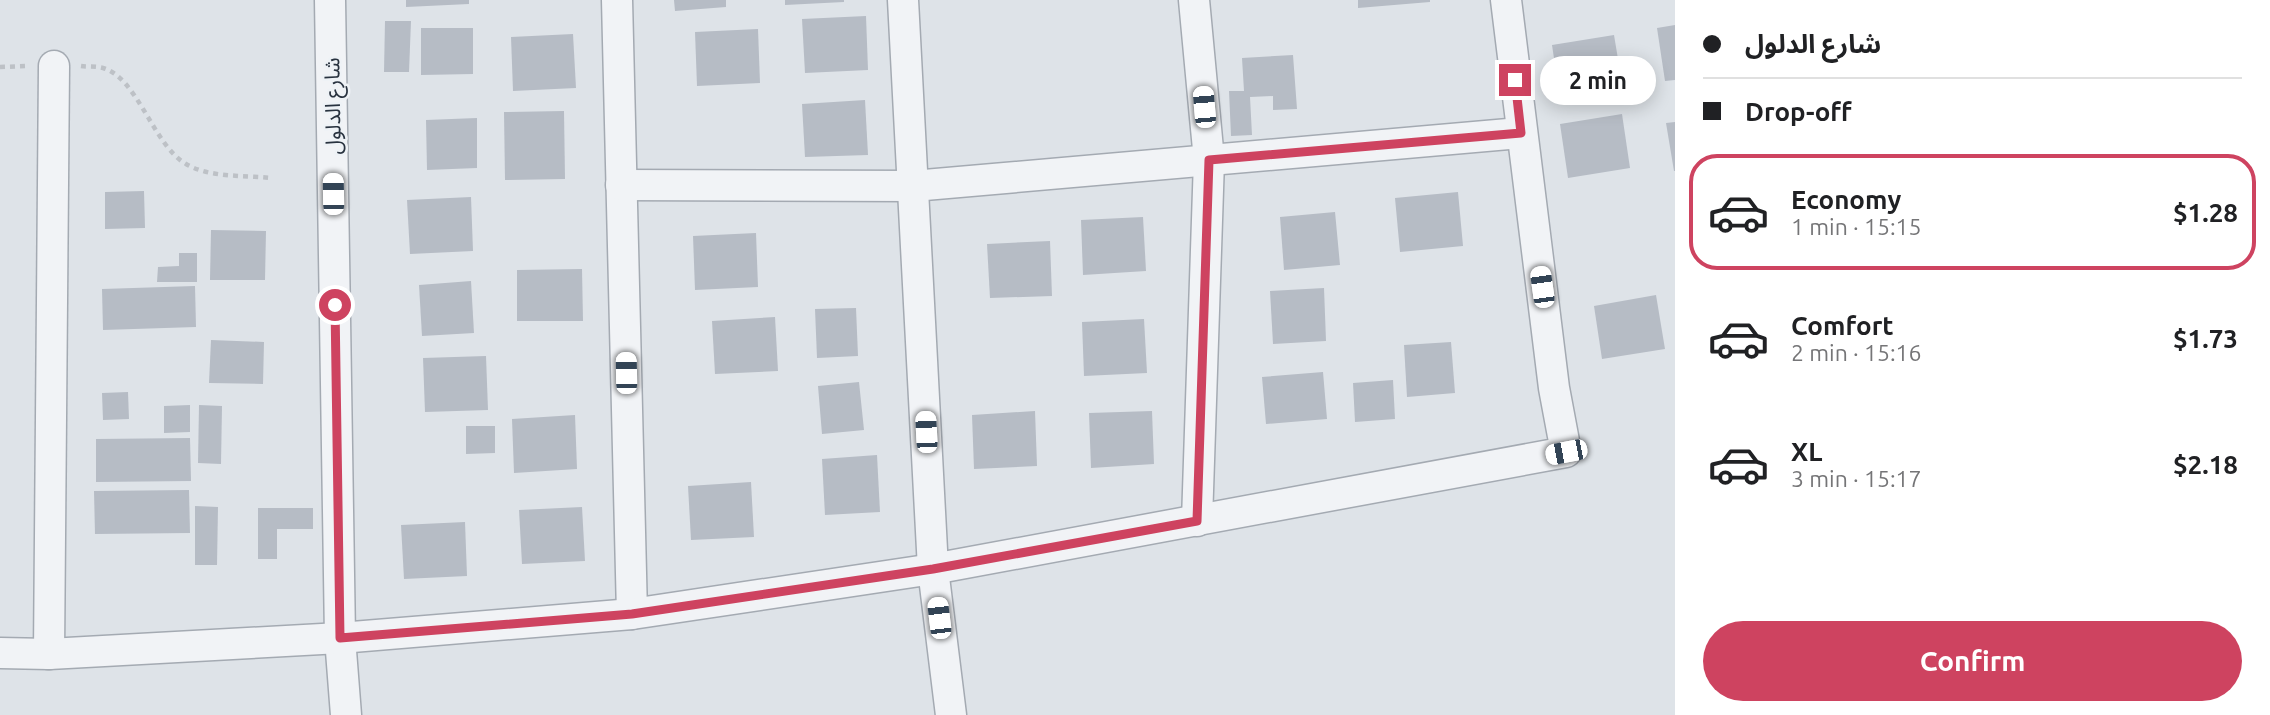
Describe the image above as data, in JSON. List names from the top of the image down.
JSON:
{
  "streets": {
    "street": ["شارع الدلول"]
  },
  "page": {
    "banner": ["شارع الدلول", "Drop-off"],
    "bubble": "2 min",
    "list": [
      {
        "name": "Economy",
        "note": "1 min · 15:15",
        "value": "$1.28"
      },
      {
        "name": "Comfort",
        "note": "2 min · 15:16",
        "value": "$1.73"
      },
      {
        "name": "XL",
        "note": "3 min · 15:17",
        "value": "$2.18"
      }
    ],
    "buttons": "Confirm"
  }
}
